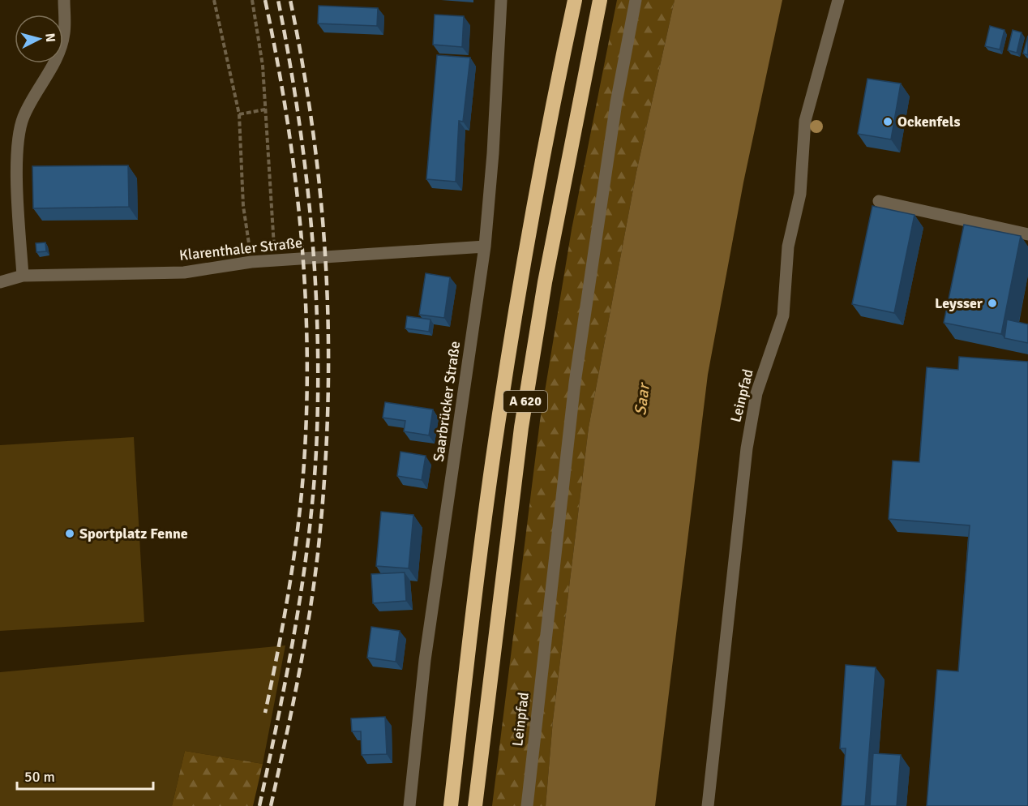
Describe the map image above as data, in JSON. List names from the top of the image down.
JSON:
{
  "streets": {
    "highway": ["A 620"],
    "street": ["Klarenthaler Straße", "Leinpfad", "Saarbrücker Straße"]
  },
  "crossings": [
    ["Klarenthaler Straße", "Saarbrücker Straße"]
  ],
  "water": ["Saar"],
  "places": ["Ockenfels", "Leysser", "Sportplatz Fenne"],
  "scale_bar": "50 m",
  "north": "right"
}
